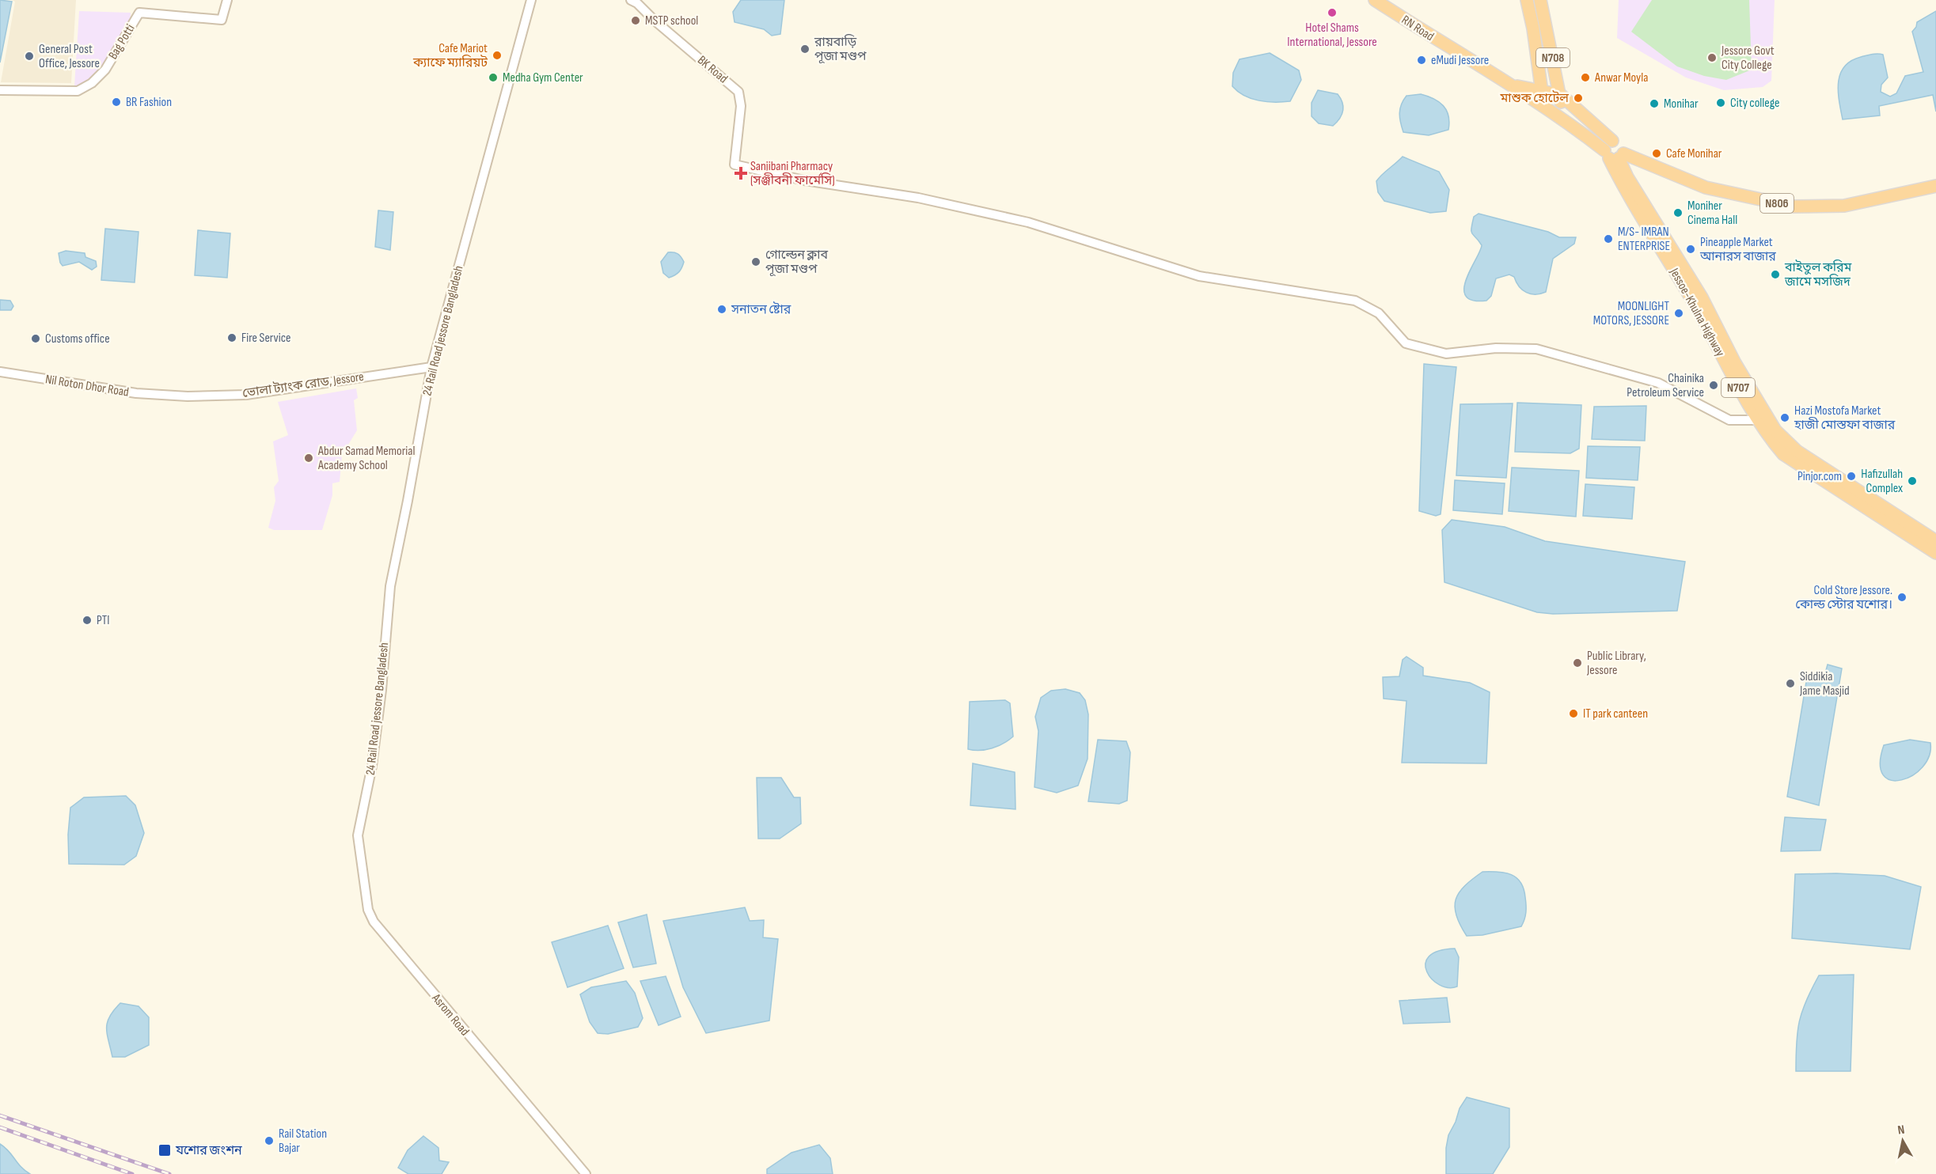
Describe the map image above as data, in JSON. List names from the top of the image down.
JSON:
{
  "streets": {
    "highway": [
      "RN Road",
      "N708",
      "N806",
      "Jessoe-Khulna Highway",
      "N707"
    ],
    "street": [
      "Bag Potti",
      "BK Road",
      "24 Rail Road jessore Bangladesh",
      "ভোলা ট্যাংক রোড, Jessore",
      "Nil Roton Dhor Road",
      "Asrom Road"
    ]
  },
  "crossings": [
    ["RN Road", "N708"],
    ["RN Road", "Jessoe-Khulna Highway"],
    ["N708", "Jessoe-Khulna Highway"],
    ["BK Road", "Jessoe-Khulna Highway"],
    ["N806", "Jessoe-Khulna Highway"],
    ["24 Rail Road jessore Bangladesh", "ভোলা ট্যাংক রোড, Jessore"],
    ["24 Rail Road jessore Bangladesh", "Asrom Road"],
    ["ভোলা ট্যাংক রোড, Jessore", "Nil Roton Dhor Road"]
  ],
  "places": {
    "other": [
      "Hotel Shams International, Jessore",
      "MSTP school",
      "রায়বাড়ি পূজা মণ্ডপ",
      "Cafe Mariot ক্যাফে ম্যারিয়ট",
      "General Post Office, Jessore",
      "Jessore Govt City College",
      "eMudi Jessore",
      "Medha Gym Center",
      "Anwar Moyla",
      "মাশুক হোটেল",
      "BR Fashion",
      "City college",
      "Monihar",
      "Cafe Monihar",
      "Moniher Cinema Hall",
      "M/S- IMRAN ENTERPRISE",
      "Pineapple Market আনারস বাজার",
      "গোল্ডেন ক্লাব পূজা মণ্ডপ",
      "বাইতুল করিম জামে মসজিদ",
      "সনাতন ষ্টোর",
      "MOONLIGHT MOTORS, JESSORE",
      "Fire Service",
      "Customs office",
      "Chainika Petroleum Service",
      "Hazi Mostofa Market হাজী মোস্তফা বাজার",
      "Abdur Samad Memorial Academy School",
      "Pinjor.com",
      "Hafizullah Complex",
      "Cold Store Jessore. কোল্ড স্টোর যশোর।",
      "PTI",
      "Public Library, Jessore",
      "Siddikia Jame Masjid",
      "IT park canteen",
      "Rail Station Bajar"
    ],
    "health": ["Sanjibani Pharmacy (সঞ্জীবনী ফার্মেসি)"],
    "transit": ["যশোর জংশন"]
  },
  "north": "top"
}
